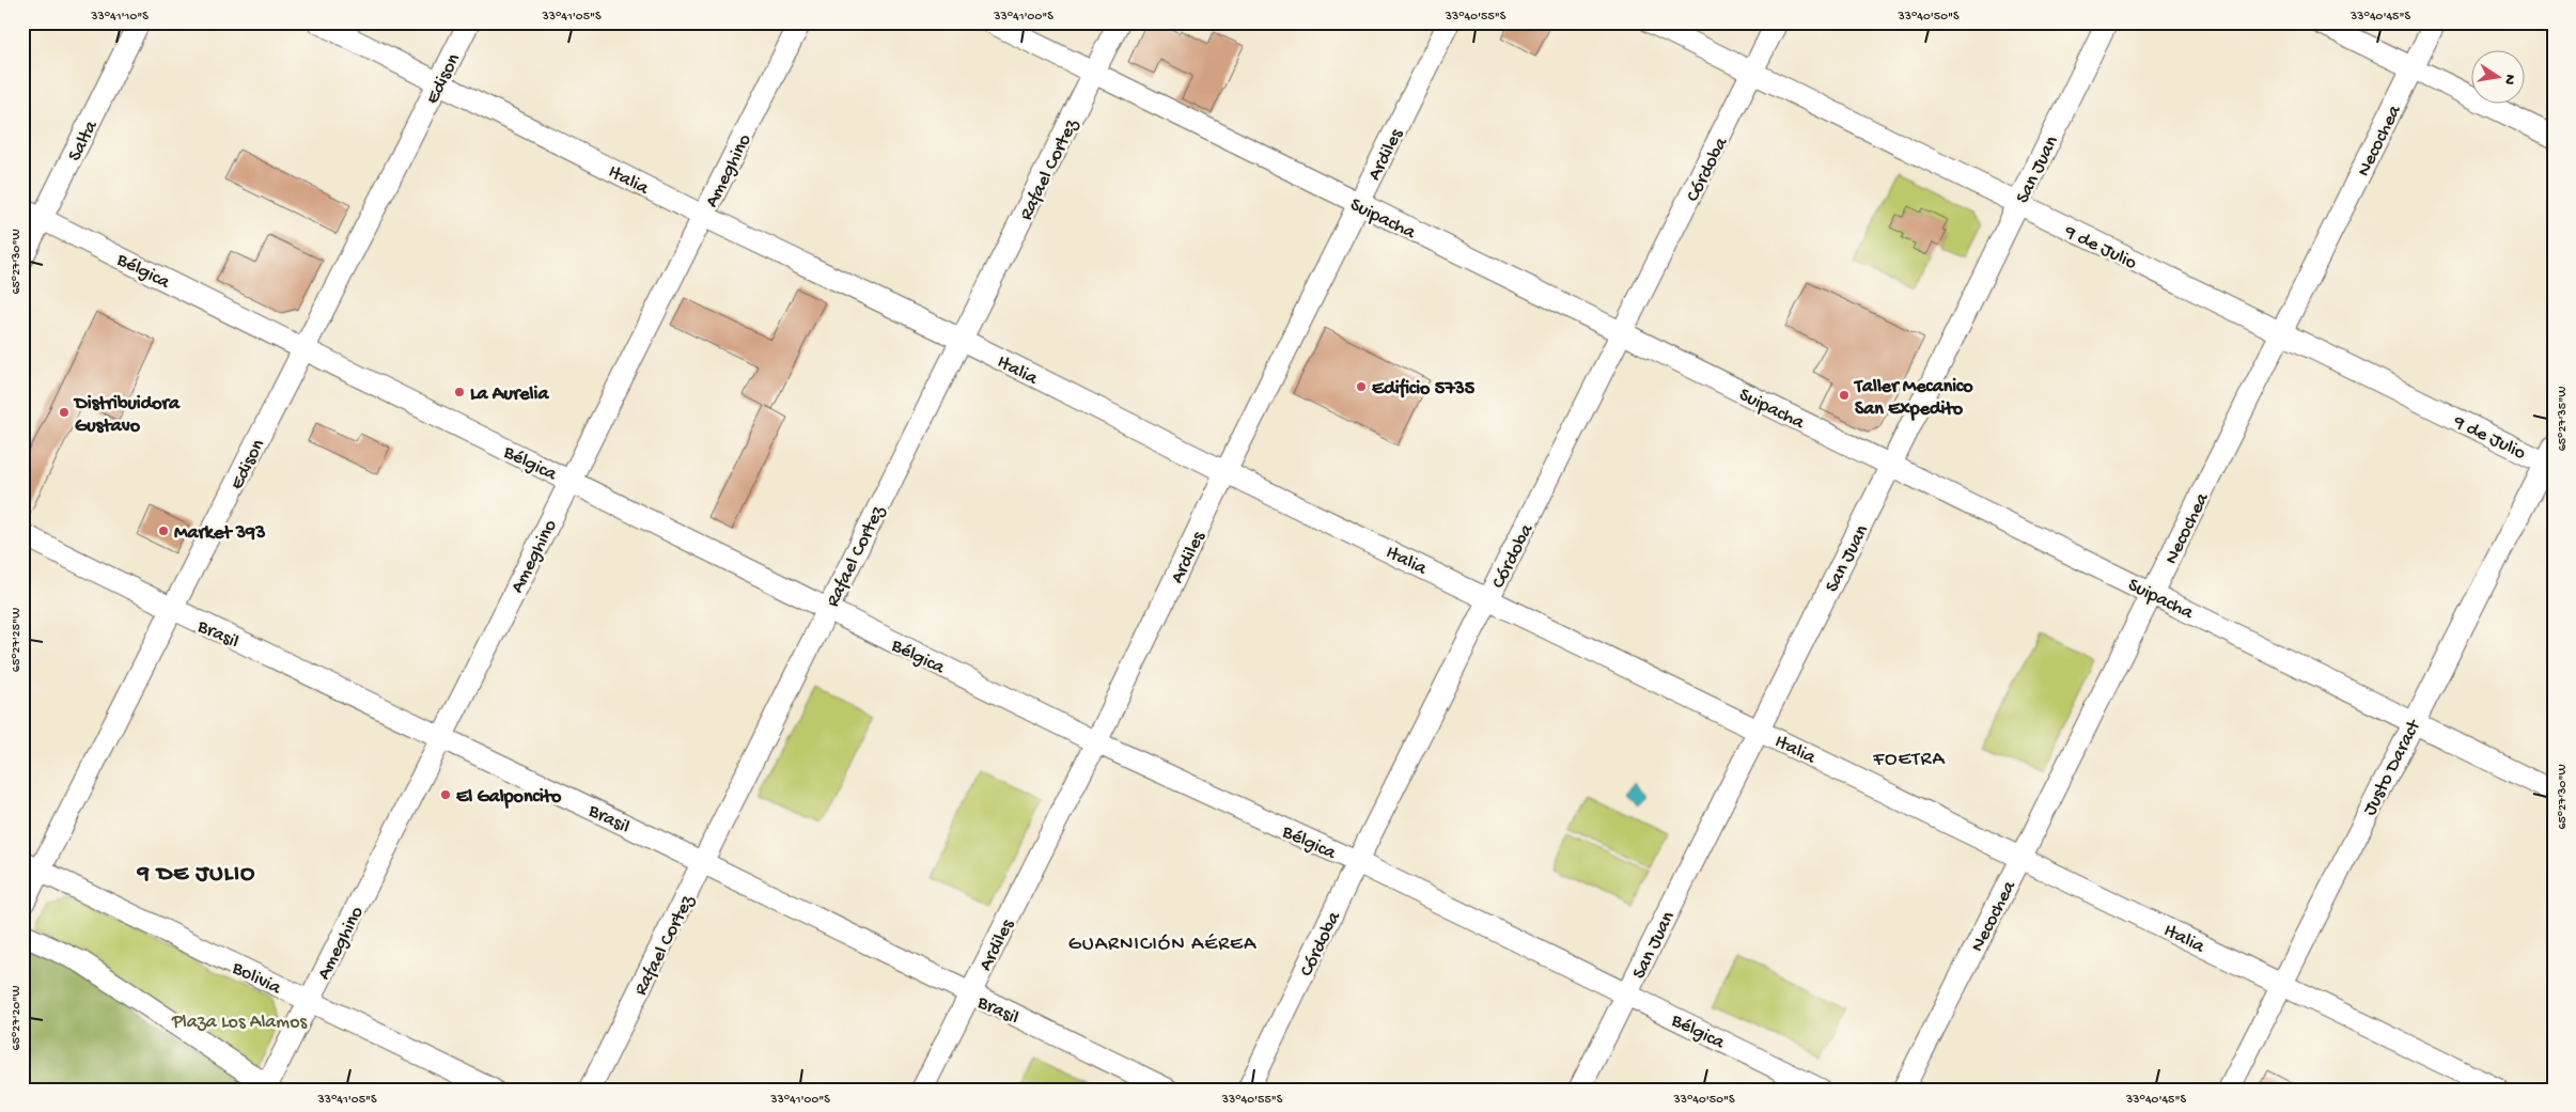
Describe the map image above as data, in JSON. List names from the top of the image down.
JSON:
{
  "streets": {
    "street": [
      "Edison",
      "Salta",
      "Necochea",
      "Ardiles",
      "Rafael Cortez",
      "Córdoba",
      "San Juan",
      "Ameghino",
      "Italia",
      "Suipacha",
      "9 de Julio",
      "Bélgica",
      "Brasil",
      "Justo Daract",
      "Bolivia"
    ]
  },
  "crossings": [
    ["Edison", "Italia"],
    ["Edison", "Bélgica"],
    ["Edison", "Brasil"],
    ["Edison", "Bolivia"],
    ["Salta", "Bélgica"],
    ["Necochea", "Italia"],
    ["Necochea", "Suipacha"],
    ["Necochea", "9 de Julio"],
    ["Ardiles", "Italia"],
    ["Ardiles", "Suipacha"],
    ["Ardiles", "Bélgica"],
    ["Ardiles", "Brasil"],
    ["Rafael Cortez", "Italia"],
    ["Rafael Cortez", "Suipacha"],
    ["Rafael Cortez", "Bélgica"],
    ["Rafael Cortez", "Brasil"],
    ["Córdoba", "Italia"],
    ["Córdoba", "Suipacha"],
    ["Córdoba", "9 de Julio"],
    ["Córdoba", "Bélgica"],
    ["San Juan", "Italia"],
    ["San Juan", "Suipacha"],
    ["San Juan", "9 de Julio"],
    ["San Juan", "Bélgica"],
    ["Ameghino", "Italia"],
    ["Ameghino", "Bélgica"],
    ["Ameghino", "Brasil"],
    ["Ameghino", "Bolivia"],
    ["Italia", "Justo Daract"],
    ["Suipacha", "Justo Daract"],
    ["9 de Julio", "Justo Daract"]
  ],
  "districts": ["FOETRA", "9 DE JULIO", "GUARNICIÓN AÉREA"],
  "parks": ["Plaza Los Alamos"],
  "places": [
    "Edificio 5735",
    "La Aurelia",
    "Taller Mecanico San Expedito",
    "Distribuidora Gustavo",
    "Market 393",
    "El Galponcito"
  ],
  "north": "right",
  "coordinates": [
    "33°41'10\"S",
    "33°41'05\"S",
    "33°41'00\"S",
    "33°40'55\"S",
    "33°40'50\"S",
    "33°40'45\"S",
    "65°27'30\"W",
    "65°27'35\"W",
    "65°27'25\"W",
    "65°27'20\"W"
  ]
}
